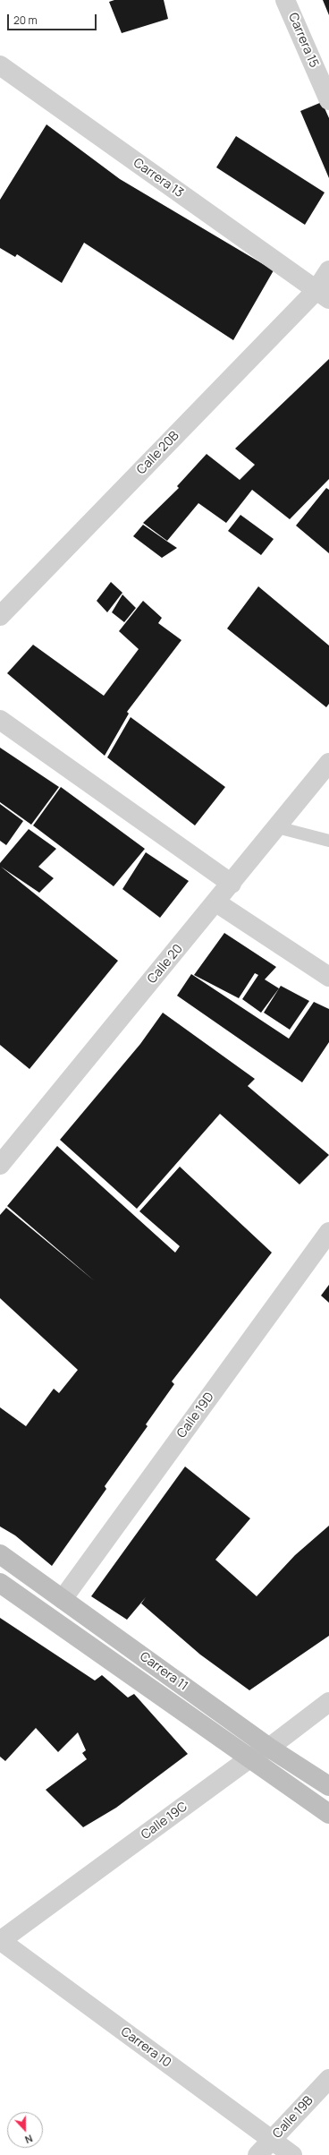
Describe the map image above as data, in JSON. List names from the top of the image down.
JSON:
{
  "streets": {
    "main road": ["Carrera 11"],
    "street": [
      "Carrera 15",
      "Carrera 13",
      "Calle 20B",
      "Calle 20",
      "Calle 19D",
      "Calle 19C",
      "Carrera 10",
      "Calle 19B"
    ]
  },
  "crossings": [
    ["Carrera 13", "Calle 20B"],
    ["Calle 19D", "Carrera 11"],
    ["Carrera 11", "Calle 19C"],
    ["Calle 19C", "Carrera 10"],
    ["Carrera 10", "Calle 19B"]
  ],
  "scale_bar": "20 m",
  "north": "bottom"
}
